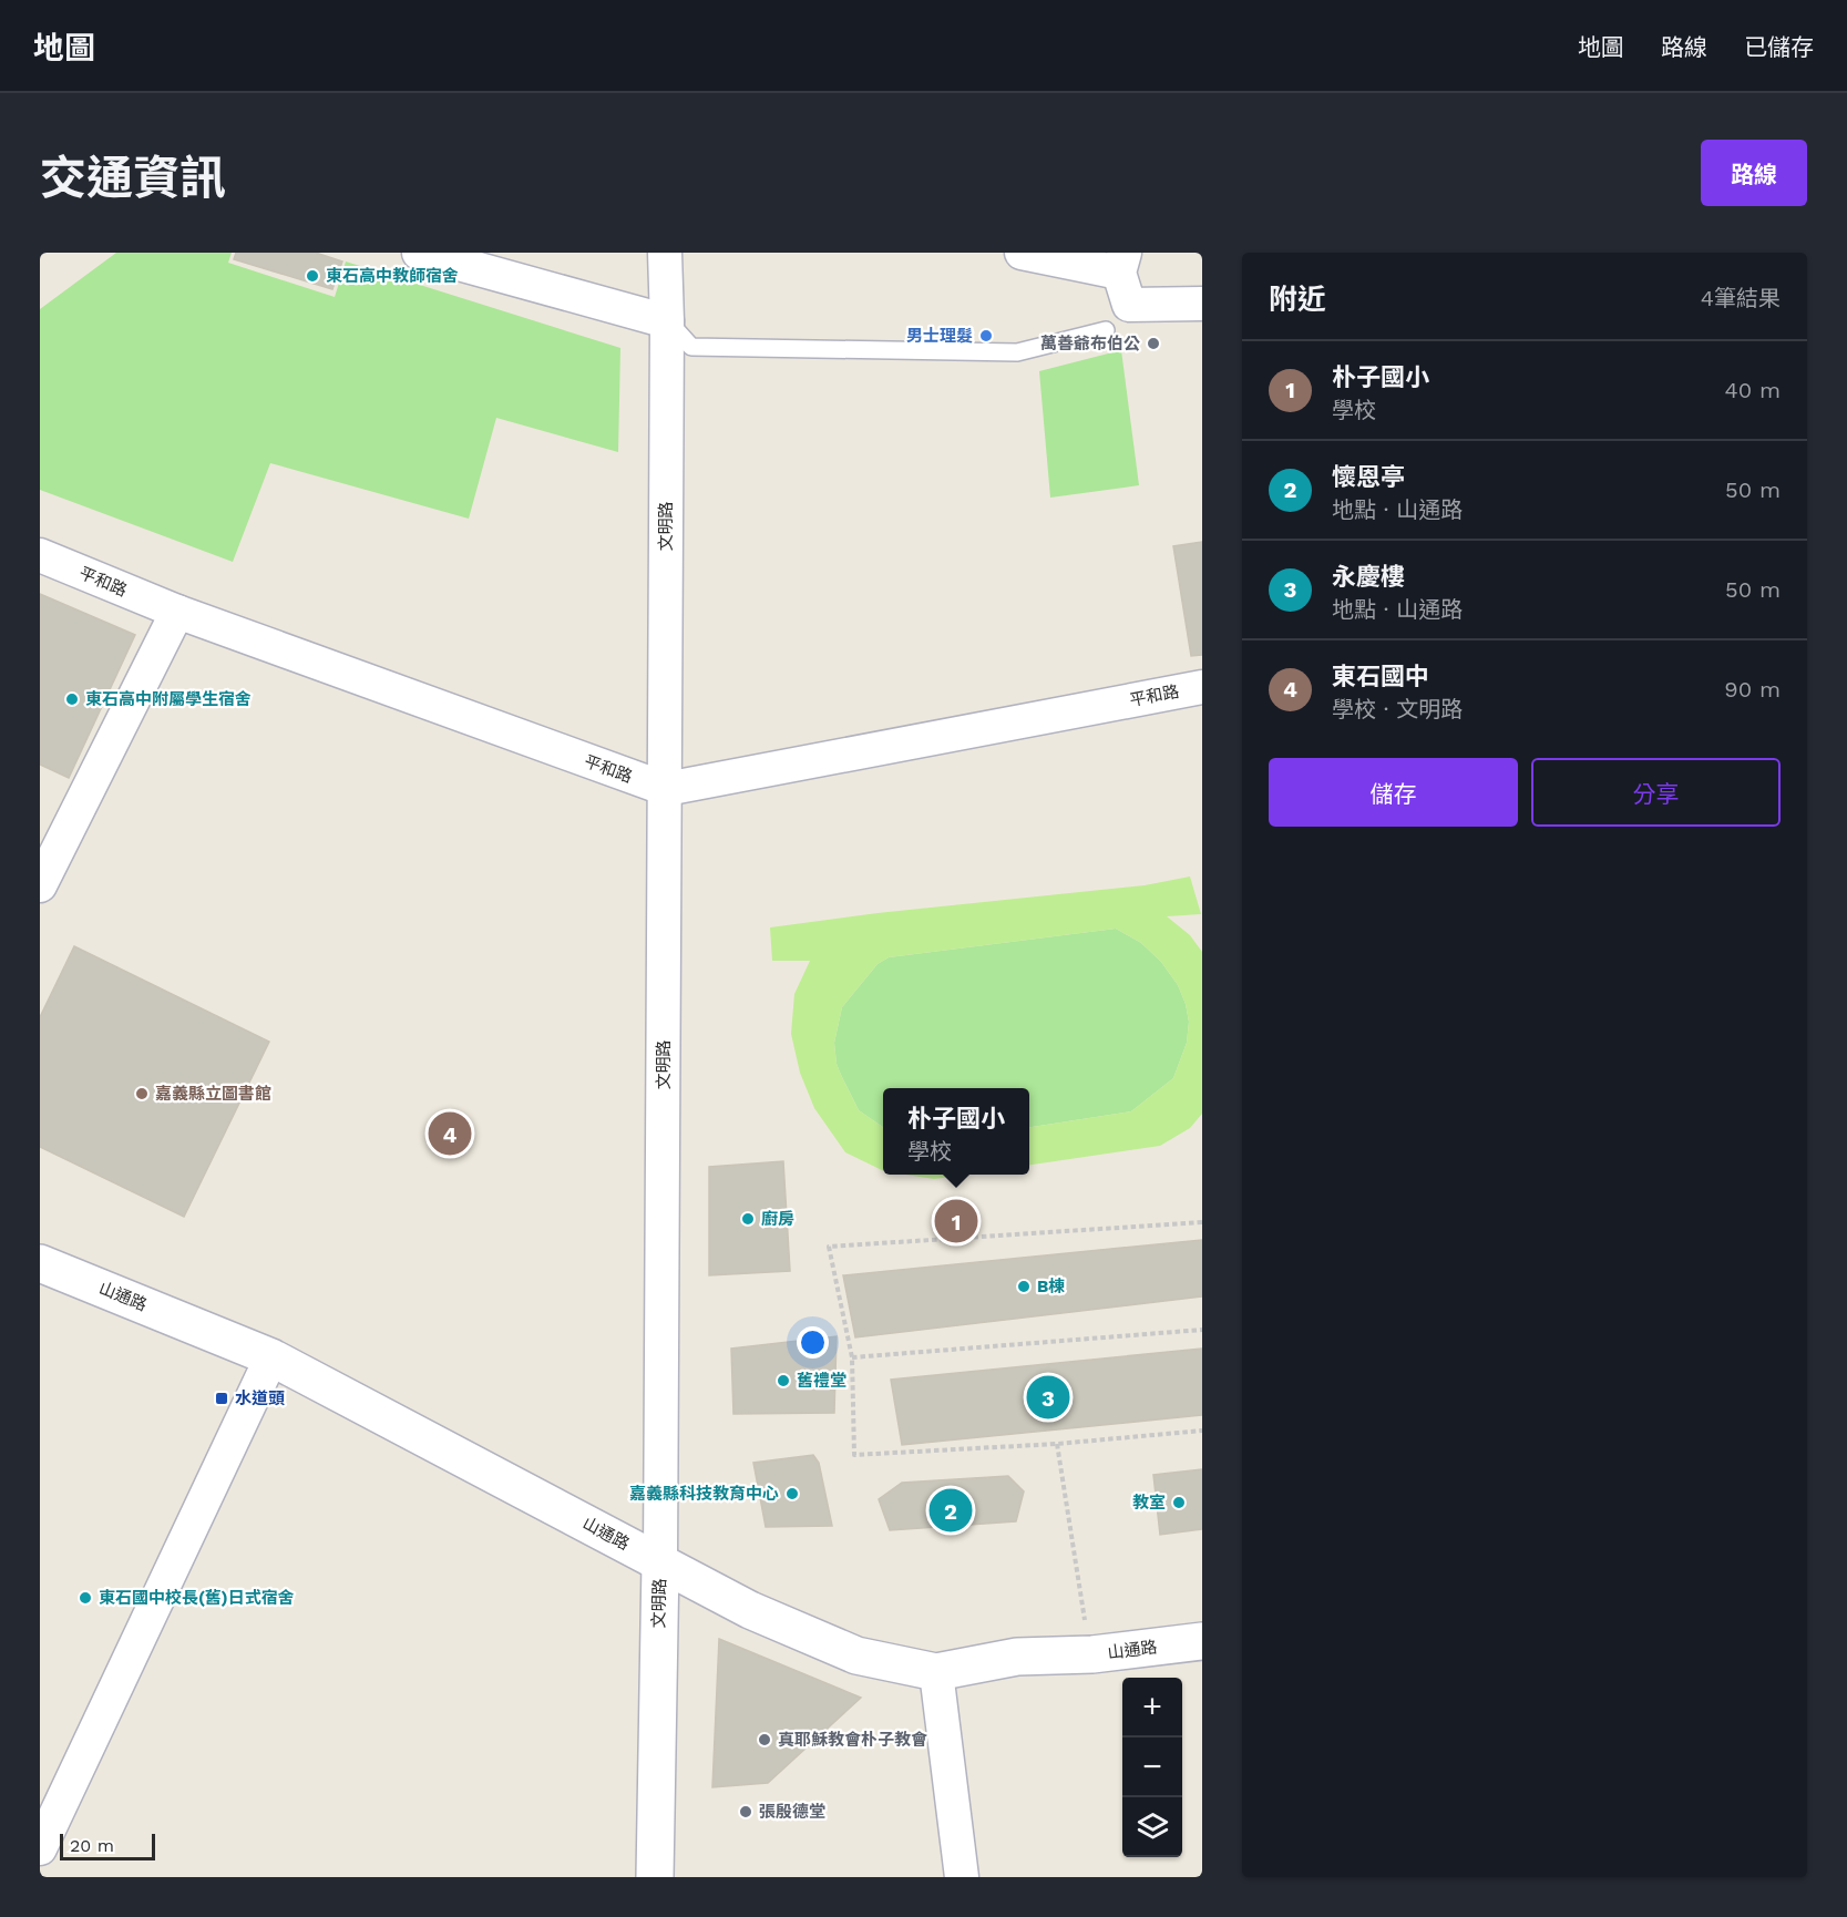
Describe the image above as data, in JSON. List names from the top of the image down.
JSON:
{
  "streets": {
    "main road": ["文明路", "山通路"],
    "street": ["平和路"]
  },
  "crossings": [
    ["文明路", "平和路"],
    ["文明路", "山通路"]
  ],
  "places": {
    "other": [
      "東石高中教師宿舍",
      "男士理髮",
      "萬善爺布伯公",
      "東石高中附屬學生宿舍",
      "嘉義縣立圖書館",
      "廚房",
      "B棟",
      "舊禮堂",
      "嘉義縣科技教育中心",
      "教室",
      "東石國中校長(舊)日式宿舍",
      "真耶穌教會朴子教會",
      "張殷德堂"
    ],
    "transit": ["水道頭"]
  },
  "scale_bar": "20 m",
  "page": {
    "header": "地圖",
    "nav": ["地圖", "路線", "已儲存"],
    "title": "交通資訊",
    "buttons": [
      "路線",
      ["儲存", "分享"]
    ],
    "heading": ["附近", "4筆結果"],
    "list": [
      {
        "mark": "1",
        "name": "朴子國小",
        "note": "學校",
        "value": "40 m"
      },
      {
        "mark": "2",
        "name": "懷恩亭",
        "note": "地點 · 山通路",
        "value": "50 m"
      },
      {
        "mark": "3",
        "name": "永慶樓",
        "note": "地點 · 山通路",
        "value": "50 m"
      },
      {
        "mark": "4",
        "name": "東石國中",
        "note": "學校 · 文明路",
        "value": "90 m"
      }
    ],
    "popup": ["朴子國小", "學校"],
    "pins": [
      "4",
      "1",
      "3",
      "2"
    ],
    "map_buttons": ["+", "−"],
    "scale": "20 m"
  }
}
